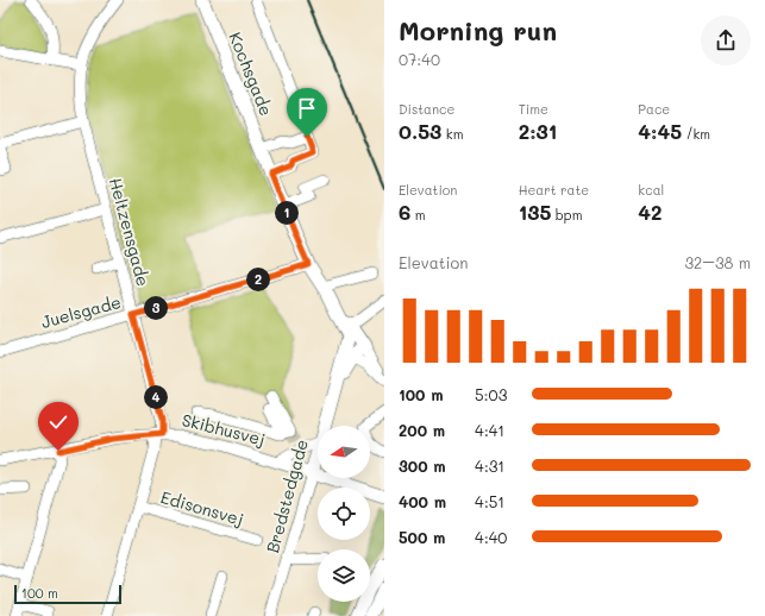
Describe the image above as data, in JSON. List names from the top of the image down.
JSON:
{
  "streets": {
    "main road": ["Kochsgade", "Skibhusvej", "Bredstedgade"],
    "street": ["Heltzensgade", "Juelsgade", "Edisonsvej"]
  },
  "crossings": [
    ["Kochsgade", "Juelsgade"],
    ["Kochsgade", "Bredstedgade"],
    ["Heltzensgade", "Juelsgade"],
    ["Heltzensgade", "Skibhusvej"],
    ["Heltzensgade", "Edisonsvej"],
    ["Skibhusvej", "Bredstedgade"],
    ["Skibhusvej", "Edisonsvej"]
  ],
  "scale_bar": "100 m",
  "north": "left",
  "page": {
    "heading": ["Morning run", "07:40"],
    "stats": [
      ["Distance", "0.53 km"],
      ["Time", "2:31"],
      ["Pace", "4:45 /km"],
      ["Elevation", "6 m"],
      ["Heart rate", "135 bpm"],
      ["kcal", "42"]
    ],
    "pins": [
      "1",
      "2",
      "3",
      "4"
    ],
    "chart": ["Elevation", "32–38 m"],
    "list": [
      {
        "name": "100 m",
        "note": "5:03"
      },
      {
        "name": "200 m",
        "note": "4:41"
      },
      {
        "name": "300 m",
        "note": "4:31"
      },
      {
        "name": "400 m",
        "note": "4:51"
      },
      {
        "name": "500 m",
        "note": "4:40"
      }
    ],
    "scale": "100 m"
  }
}
